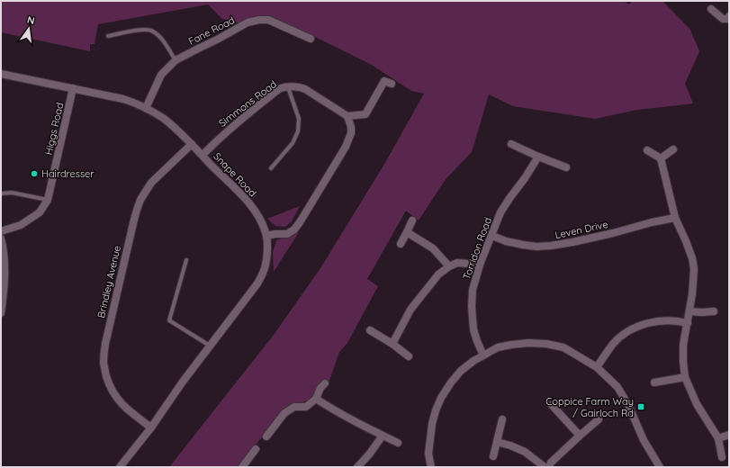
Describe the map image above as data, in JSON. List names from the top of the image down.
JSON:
{
  "streets": {
    "street": [
      "Fane Road",
      "Simmons Road",
      "Higgs Road",
      "Snape Road",
      "Leven Drive",
      "Torridon Road",
      "Brindley Avenue"
    ]
  },
  "crossings": [
    ["Fane Road", "Snape Road"],
    ["Simmons Road", "Snape Road"],
    ["Higgs Road", "Snape Road"],
    ["Snape Road", "Brindley Avenue"],
    ["Leven Drive", "Torridon Road"]
  ],
  "places": {
    "other": ["Hairdresser"],
    "transit": ["Coppice Farm Way / Gairloch Rd"]
  },
  "north": "top"
}
